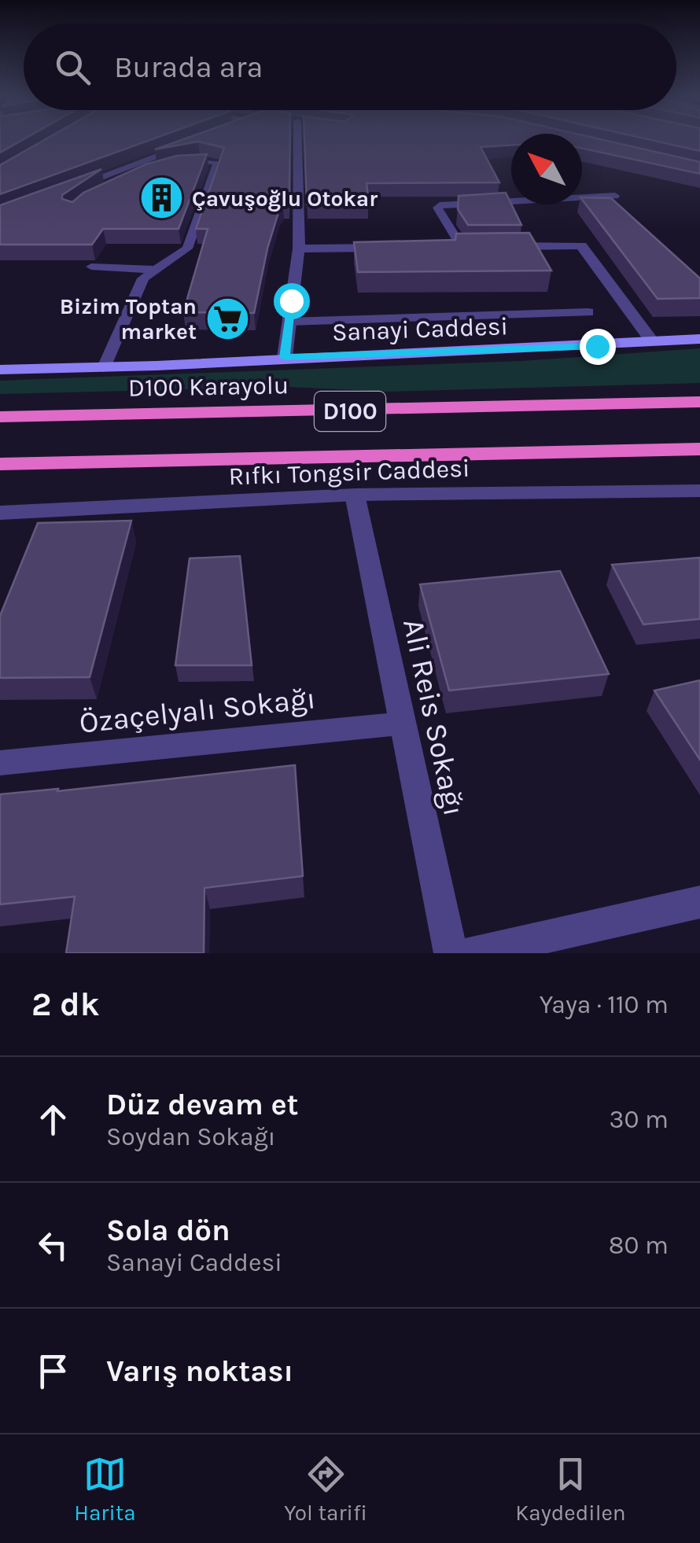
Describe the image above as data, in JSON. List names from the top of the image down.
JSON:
{
  "streets": {
    "highway": ["D100 Karayolu", "D100"],
    "main road": ["Sanayi Caddesi"],
    "street": ["Rıfkı Tongsir Caddesi", "Özaçelyalı Sokağı", "Ali Reis Sokağı"]
  },
  "crossings": [
    ["Rıfkı Tongsir Caddesi", "Ali Reis Sokağı"],
    ["Özaçelyalı Sokağı", "Ali Reis Sokağı"]
  ],
  "places": {
    "building": ["Çavuşoğlu Otokar"],
    "supermarket": ["Bizim Toptan market"]
  },
  "north": "top left",
  "page": {
    "search": "Burada ara",
    "heading": ["2 dk", "Yaya · 110 m"],
    "list": [
      ["Düz devam et", "Soydan Sokağı", "30 m"],
      ["Sola dön", "Sanayi Caddesi", "80 m"],
      "Varış noktası"
    ],
    "nav": ["Harita", "Yol tarifi", "Kaydedilen"]
  }
}
